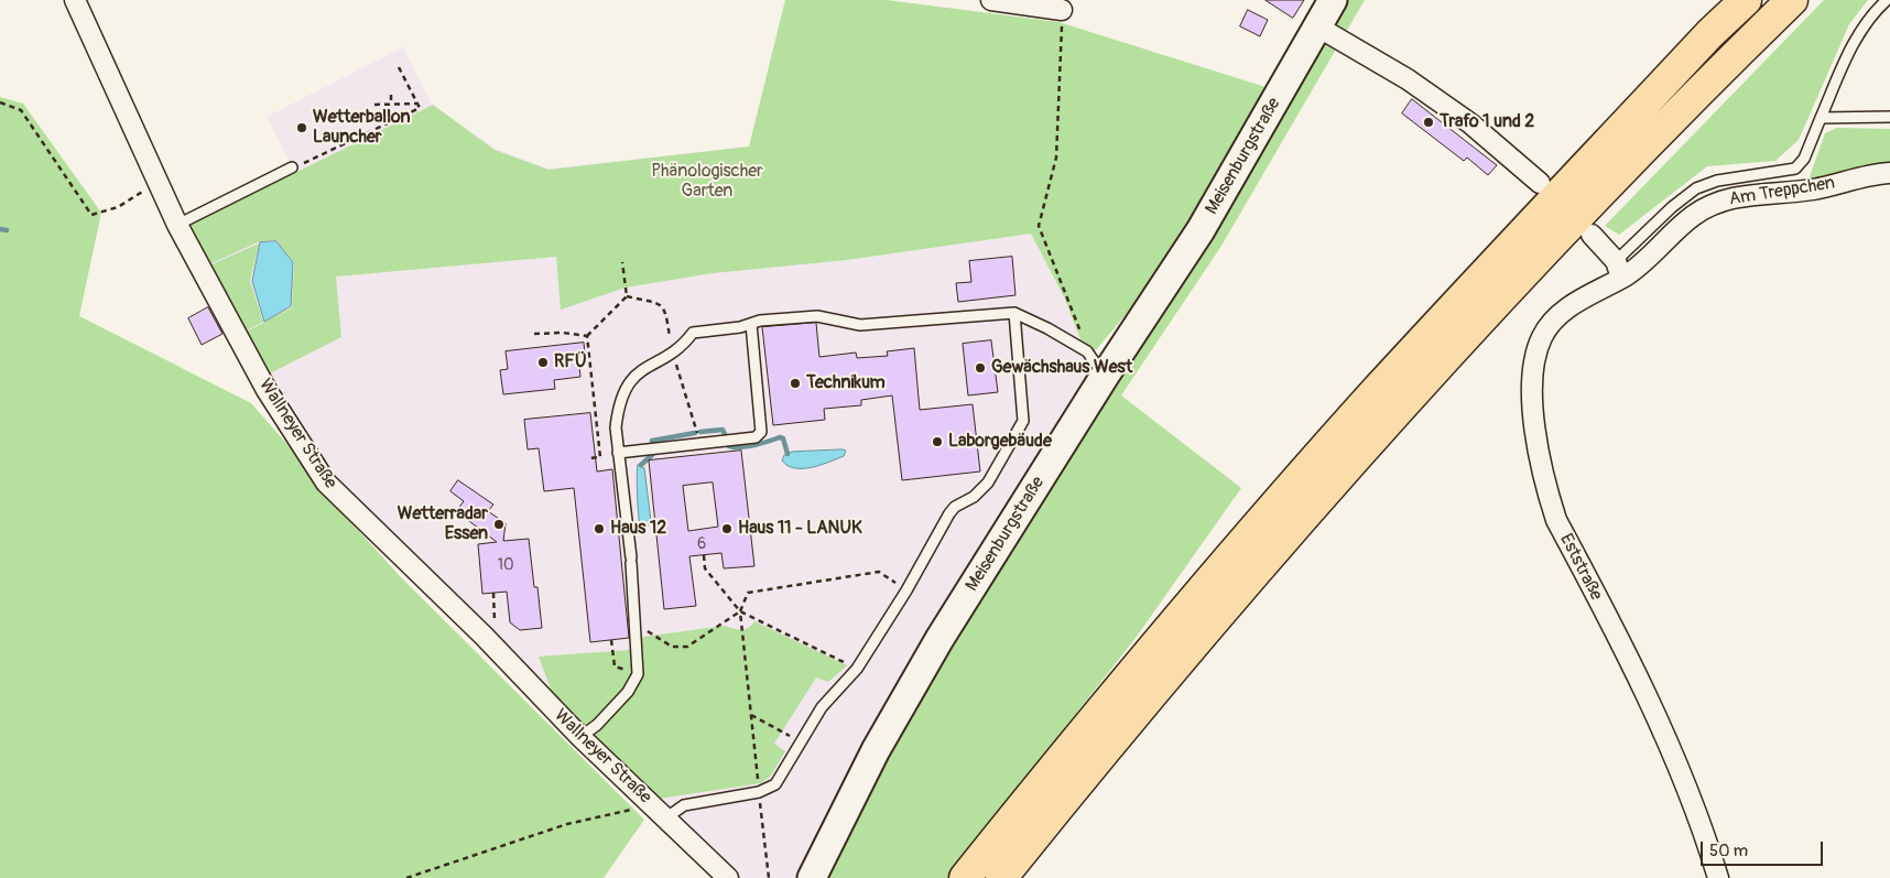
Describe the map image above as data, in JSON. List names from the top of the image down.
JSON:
{
  "streets": {
    "main road": ["Meisenburgstraße"],
    "street": ["Am Treppchen", "Wallneyer Straße", "Eststraße"]
  },
  "crossings": [
    ["Am Treppchen", "Eststraße"]
  ],
  "parks": ["Phänologischer Garten"],
  "places": [
    "Trafo 1 und 2",
    "Wetterballon Launcher",
    "RFÜ",
    "Gewächshaus West",
    "Technikum",
    "Laborgebäude",
    "Wetterradar Essen",
    "Haus 12",
    "Haus 11 - LANUK"
  ],
  "house_numbers": ["6", "10"],
  "scale_bar": "50 m"
}
